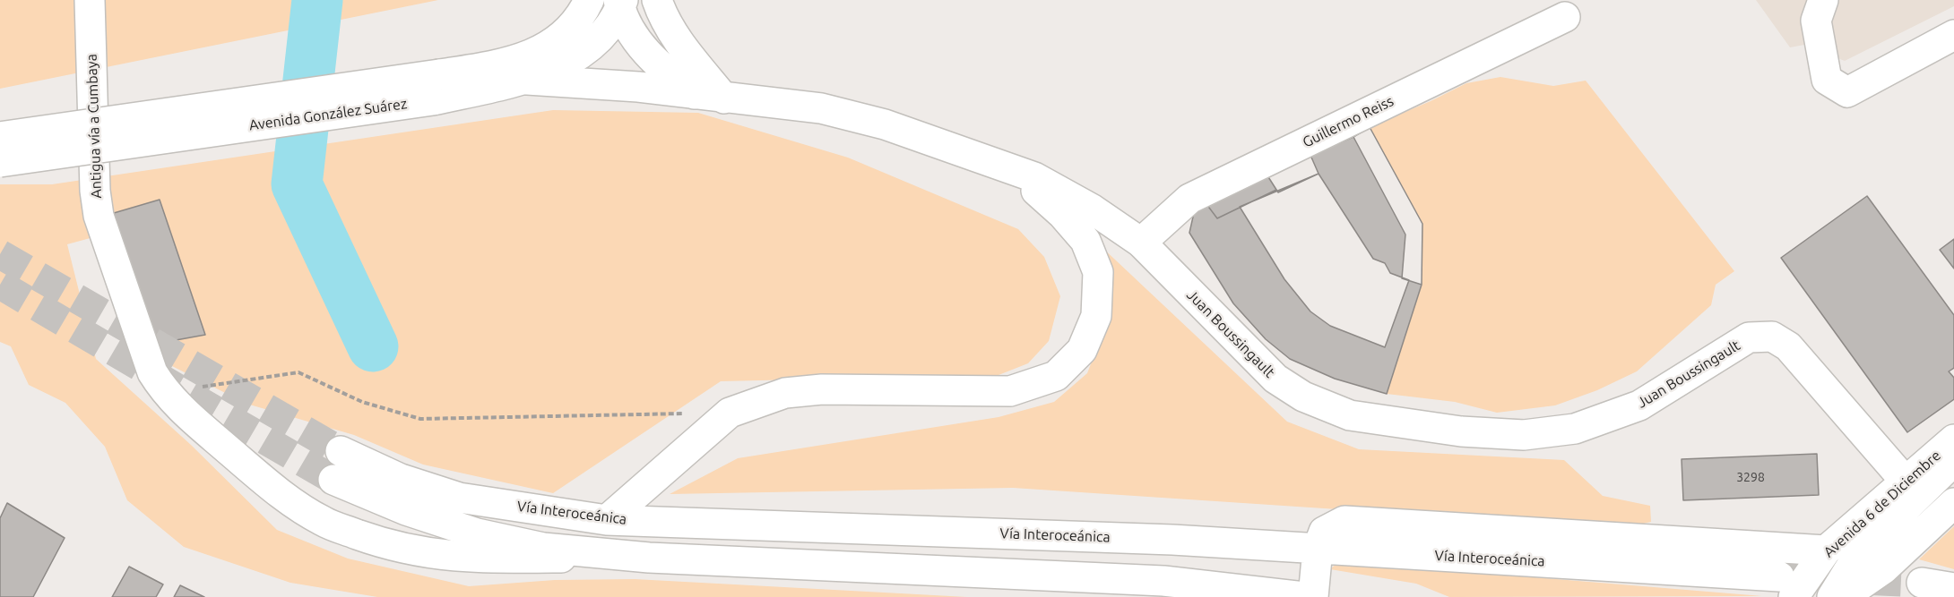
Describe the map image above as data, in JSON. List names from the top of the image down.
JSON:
{
  "streets": {
    "main road": [
      "Avenida González Suárez",
      "Guillermo Reiss",
      "Antigua vía a Cumbaya",
      "Juan Boussingault",
      "Avenida 6 de Diciembre",
      "Vía Interoceánica"
    ]
  },
  "crossings": [
    ["Avenida González Suárez", "Juan Boussingault"],
    ["Guillermo Reiss", "Juan Boussingault"],
    ["Juan Boussingault", "Avenida 6 de Diciembre"],
    ["Avenida 6 de Diciembre", "Vía Interoceánica"]
  ],
  "house_numbers": ["3298"]
}
